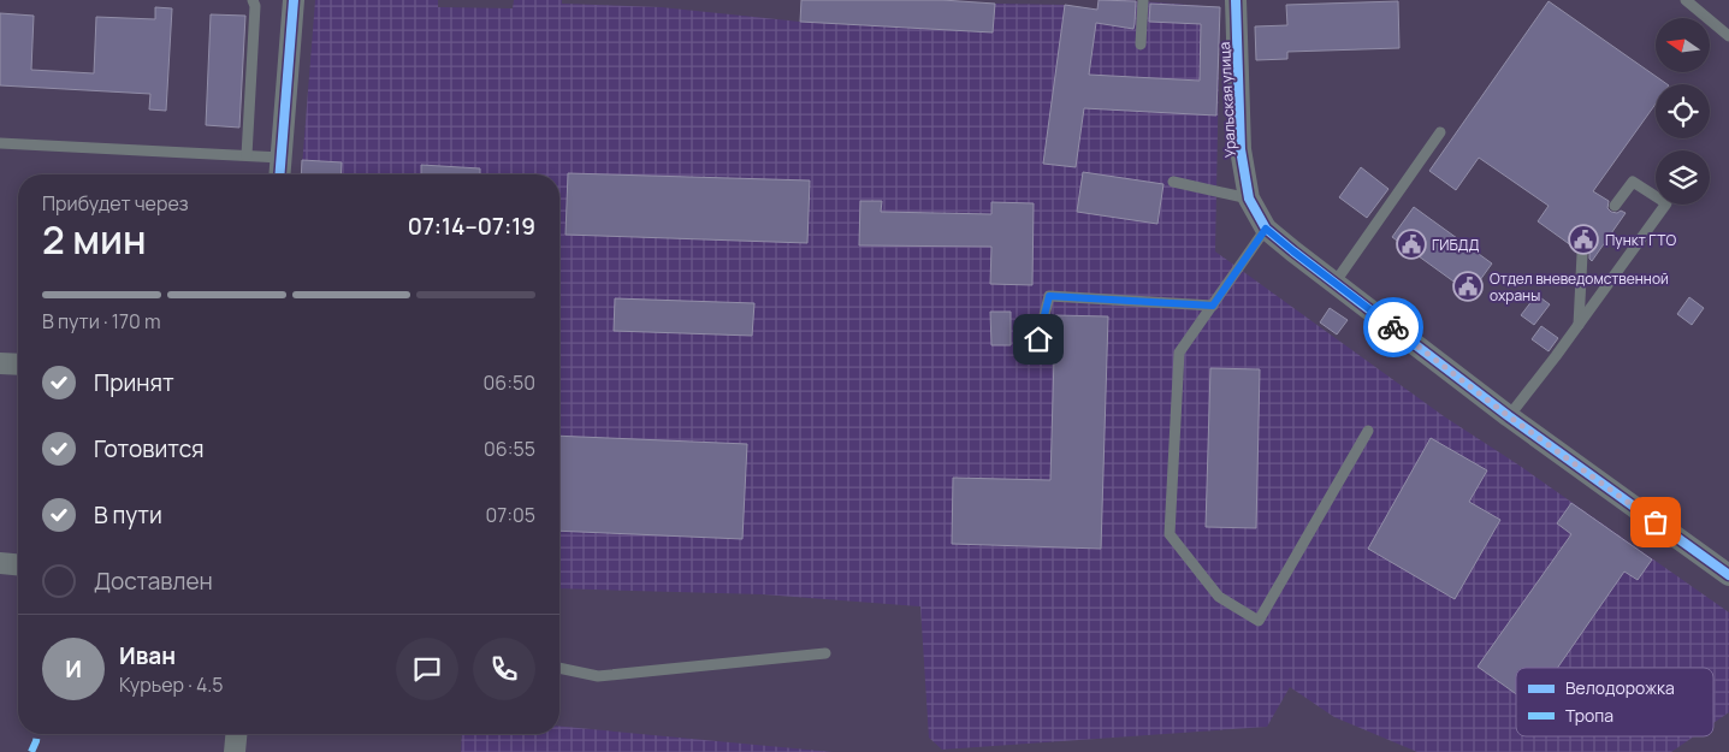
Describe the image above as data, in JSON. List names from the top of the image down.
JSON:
{
  "streets": {
    "street": ["Уральская улица"]
  },
  "places": {
    "public building": ["Пункт ГТО", "ГИБДД", "Отдел вневедомственной охраны"]
  },
  "legend": ["Велодорожка", "Тропа"],
  "north": "left",
  "page": {
    "heading": ["2 мин", "Прибудет через", "07:14–07:19"],
    "panel": ["Иван", "Курьер · 4.5"],
    "bar": "В пути · 170 m",
    "list": [
      ["Принят", "06:50"],
      ["Готовится", "06:55"],
      ["В пути", "07:05"],
      "Доставлен"
    ],
    "round": "И"
  }
}
